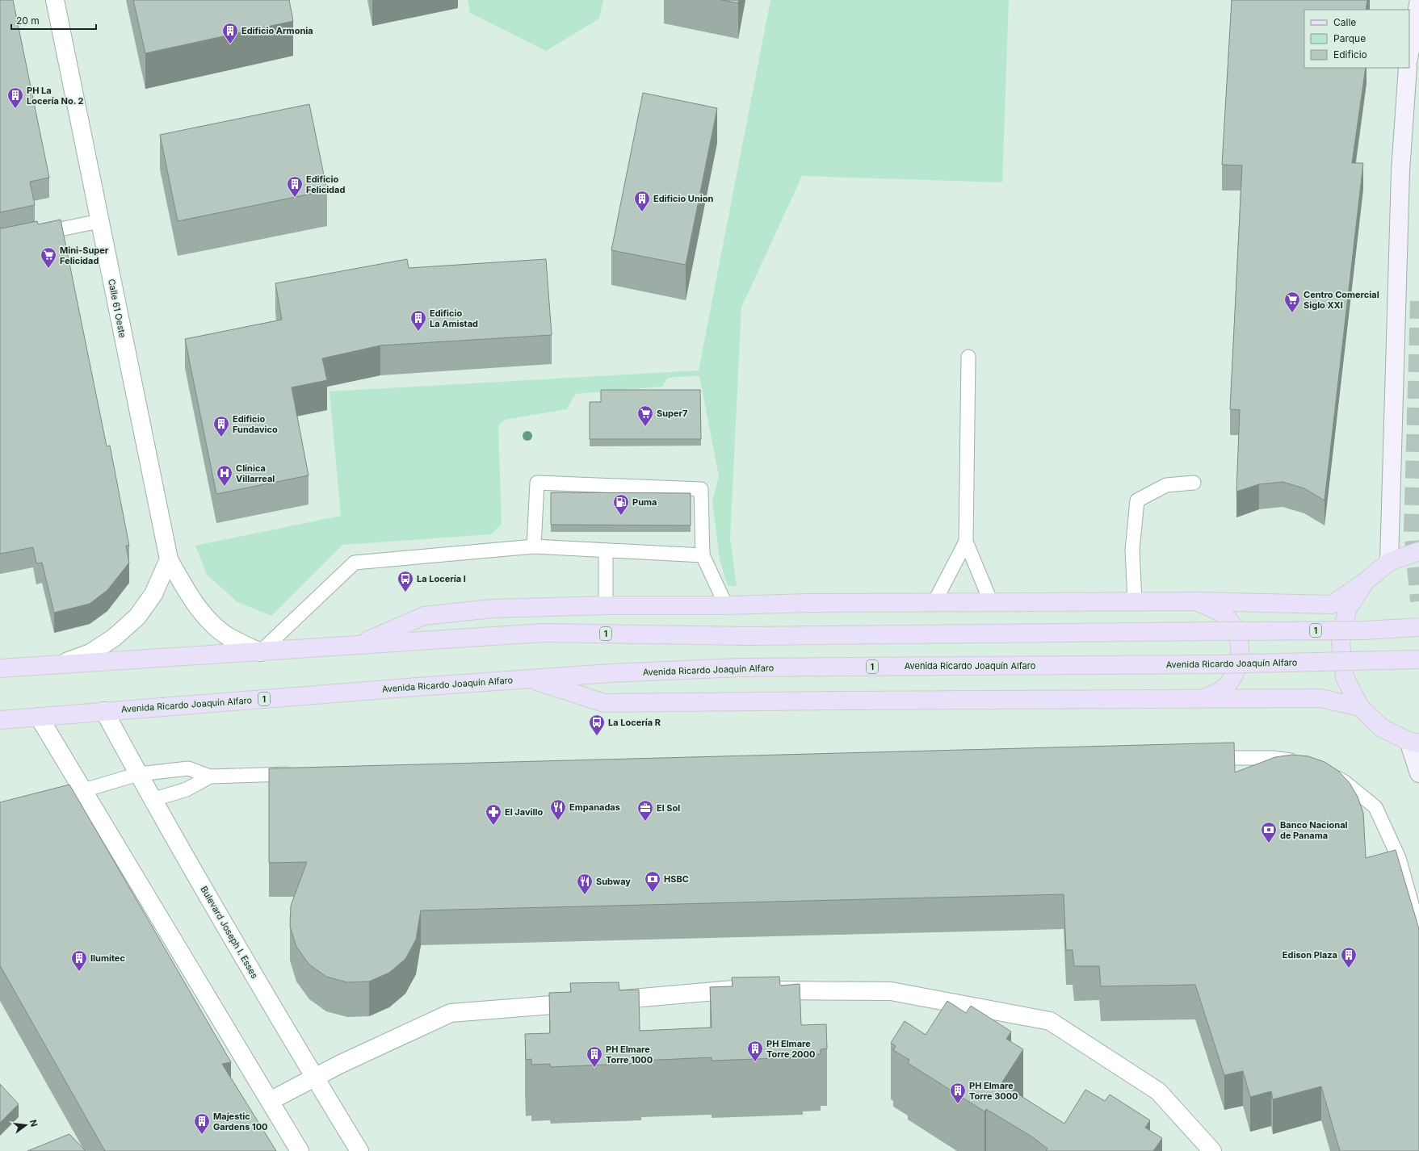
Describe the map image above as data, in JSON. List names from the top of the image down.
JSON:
{
  "streets": {
    "main road": ["1", "Avenida Ricardo Joaquín Alfaro"],
    "street": ["Calle 61 Oeste", "Bulevard Joseph I. Esses"]
  },
  "crossings": [
    ["Calle 61 Oeste", "1"],
    ["Avenida Ricardo Joaquín Alfaro", "Bulevard Joseph I. Esses"]
  ],
  "places": {
    "building": [
      "Edificio Armonia",
      "PH La Locería No. 2",
      "Edificio Felicidad",
      "Edificio Union",
      "Edificio La Amistad",
      "Edificio Fundavico",
      "Edison Plaza",
      "Ilumitec",
      "PH Elmare Torre 2000",
      "PH Elmare Torre 1000",
      "PH Elmare Torre 3000",
      "Majestic Gardens 100"
    ],
    "supermarket": ["Mini-Super Felicidad", "Centro Comercial Siglo XXI", "Super7"],
    "hospital": ["Clínica Villarreal"],
    "fuel station": ["Puma"],
    "bus stop": ["La Locería I", "La Locería R"],
    "restaurant": ["Empanadas", "Subway"],
    "office": ["El Sol"],
    "pharmacy": ["El Javillo"],
    "bank": ["Banco Nacional de Panama", "HSBC"]
  },
  "legend": ["Calle", "Parque", "Edificio"],
  "scale_bar": "20 m",
  "north": "right"
}
